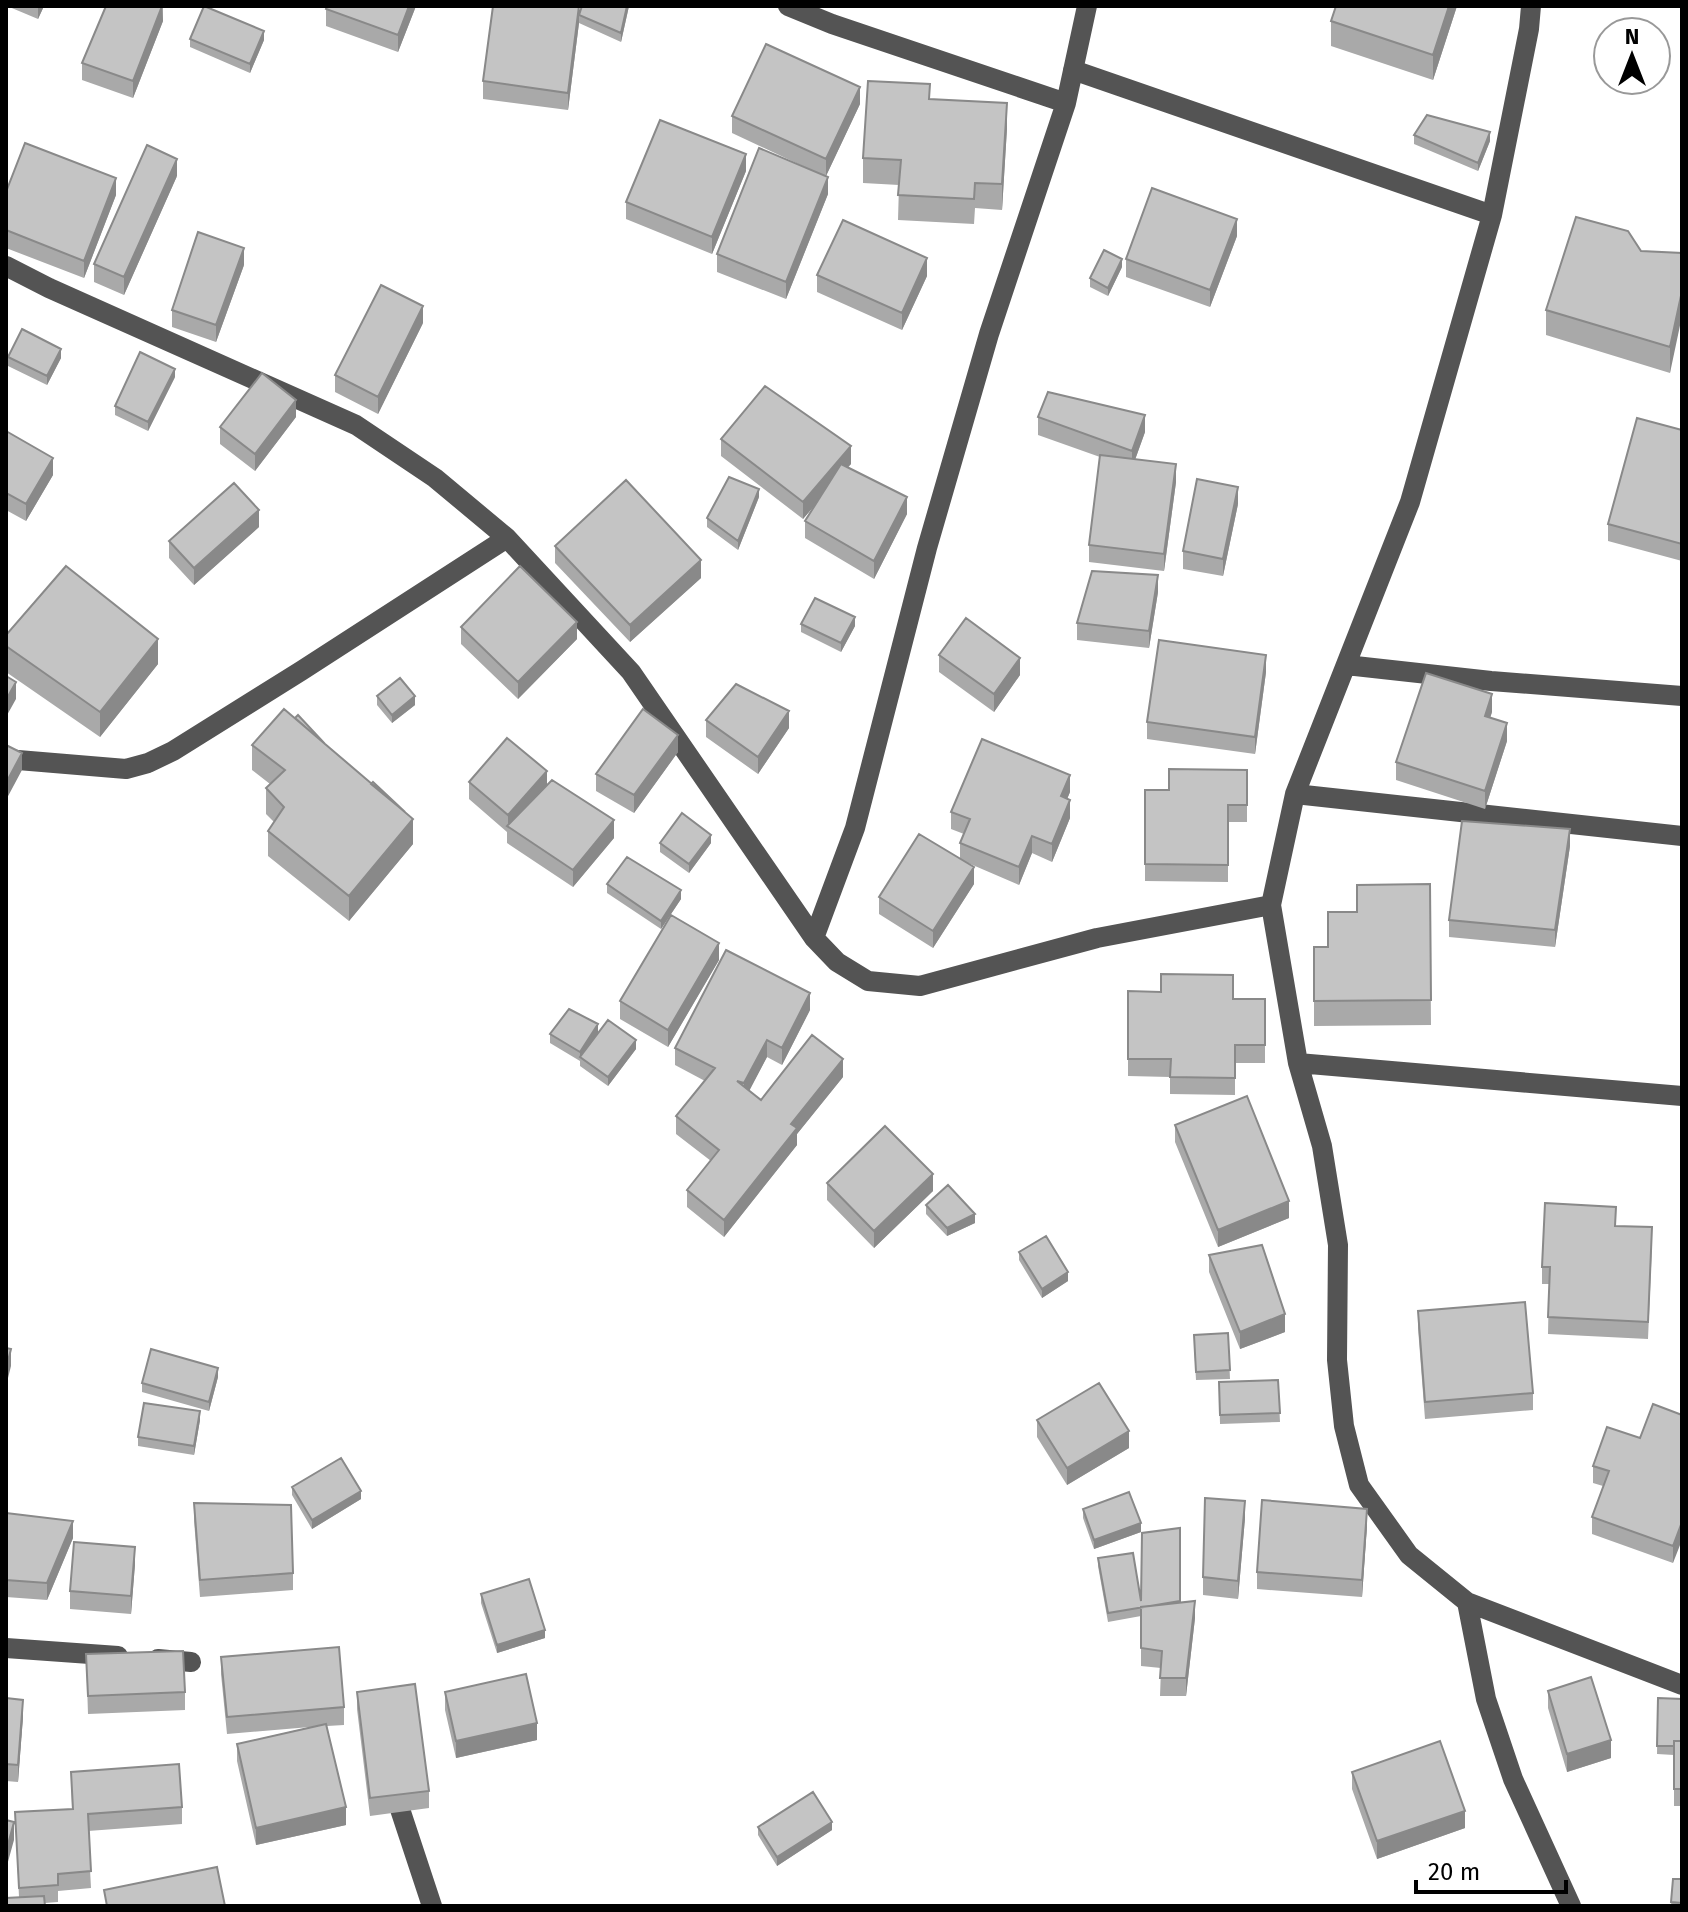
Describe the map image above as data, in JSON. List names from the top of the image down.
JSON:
{
  "scale_bar": "20 m",
  "north": "top"
}
